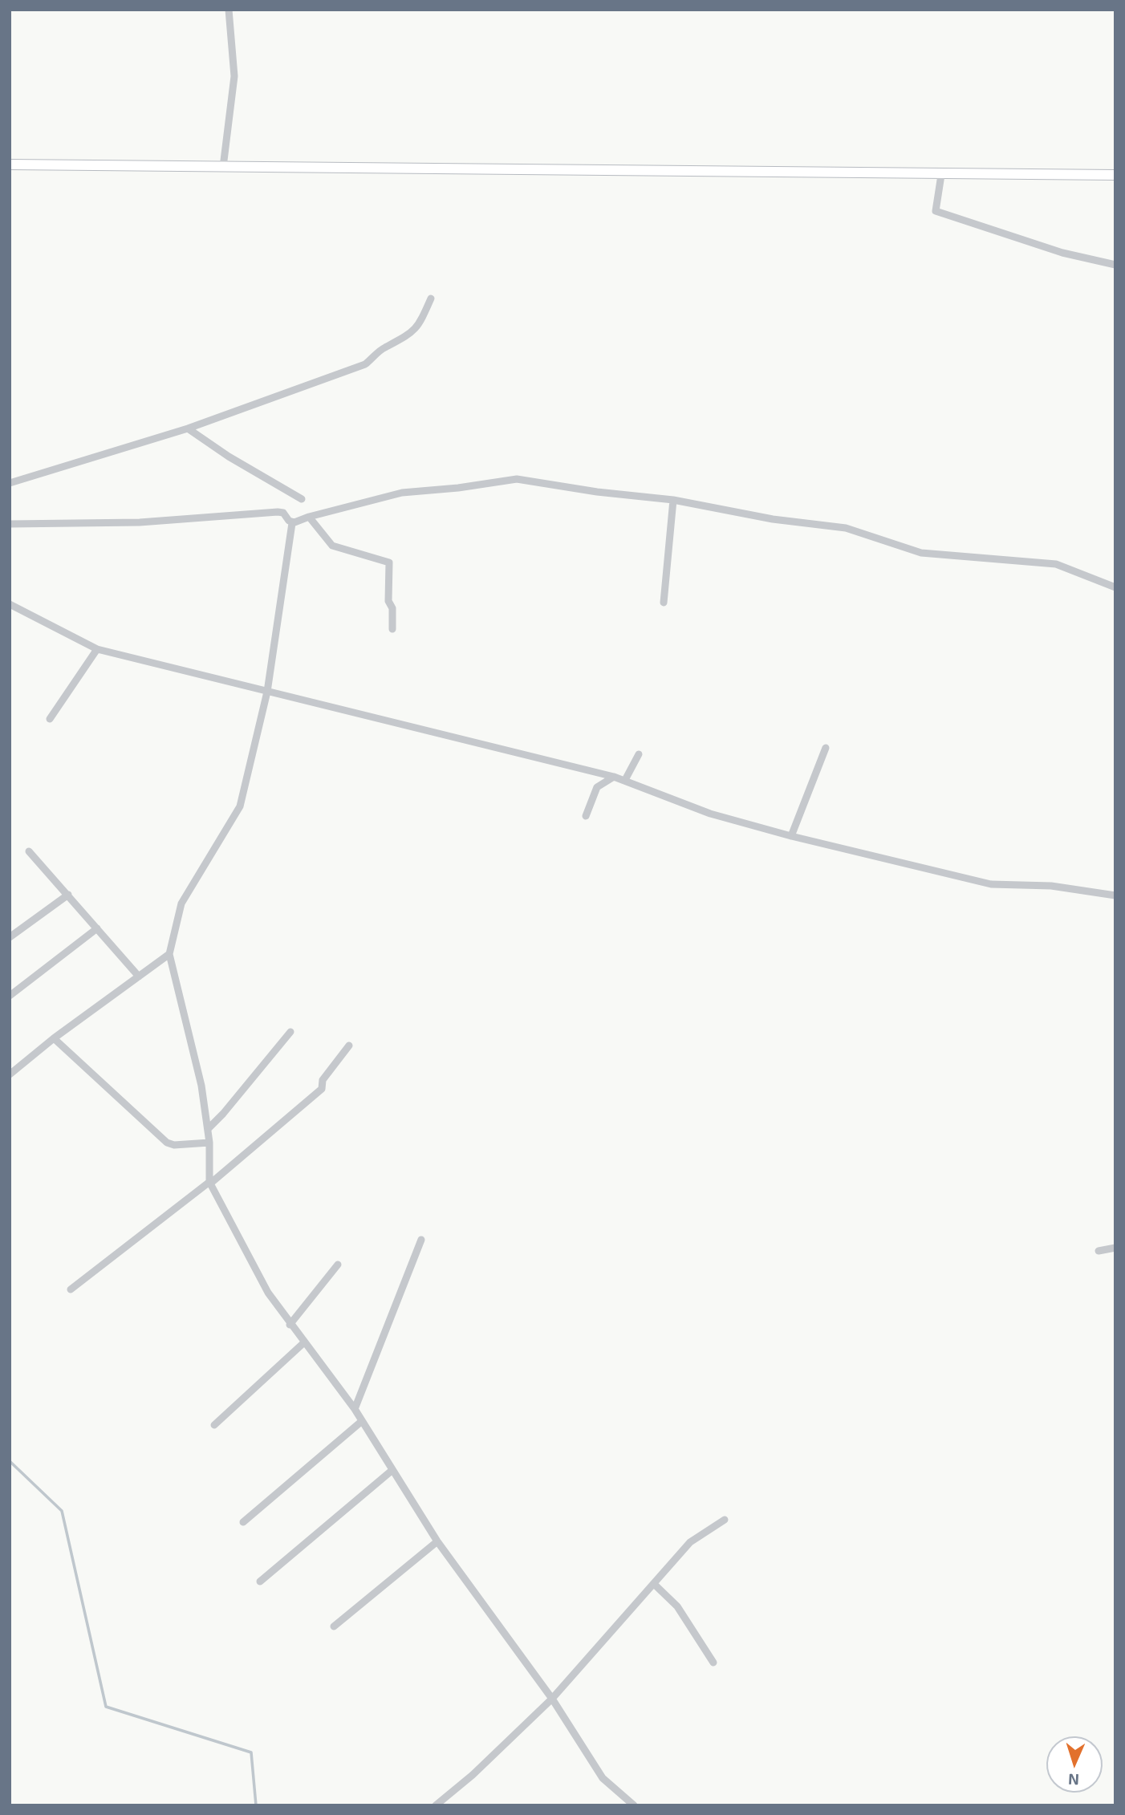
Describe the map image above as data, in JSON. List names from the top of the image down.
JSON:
{
  "north": "bottom"
}
